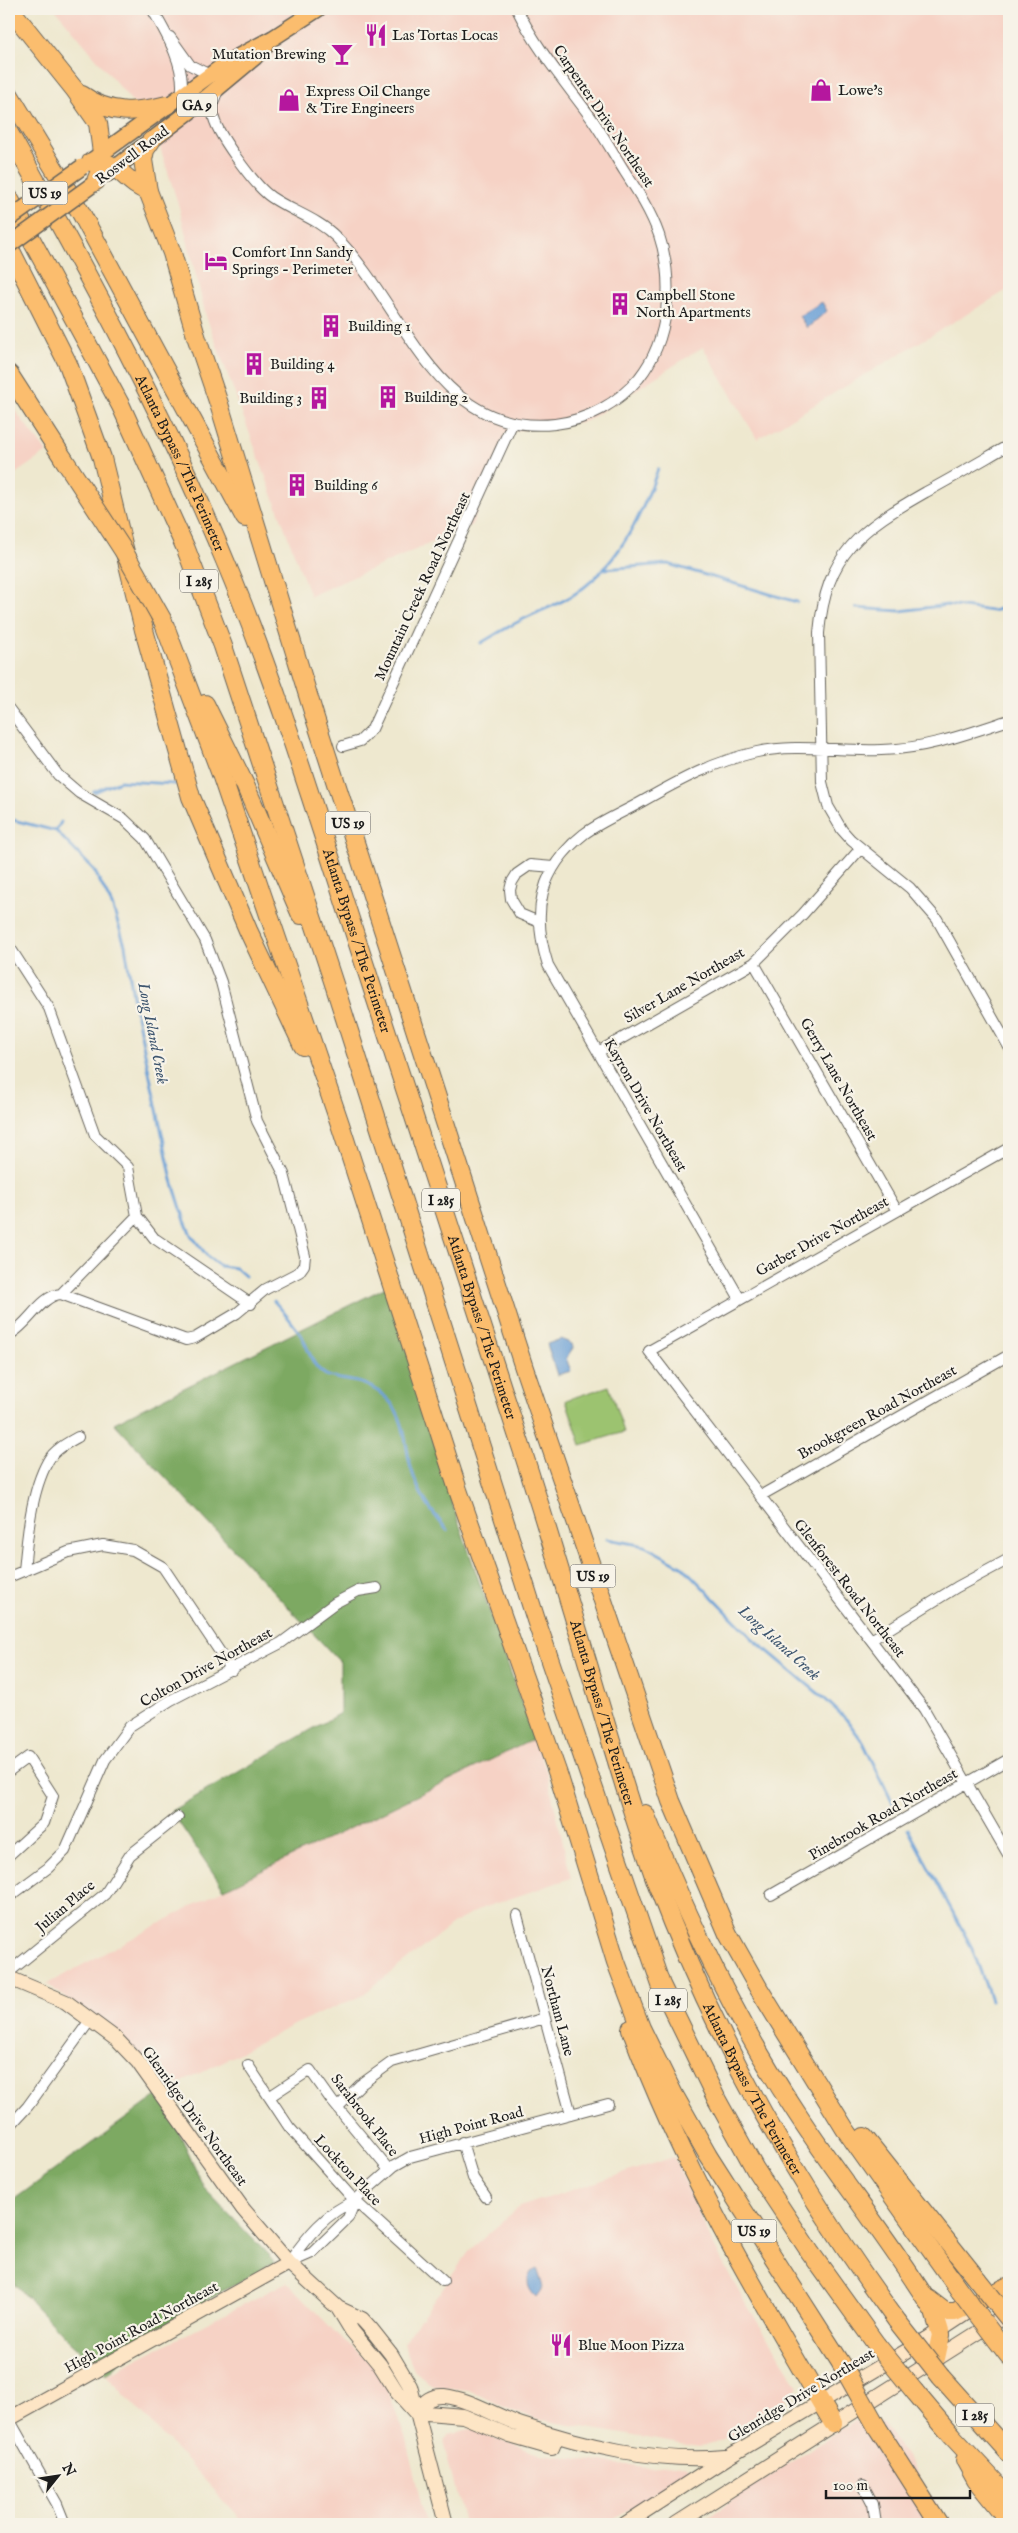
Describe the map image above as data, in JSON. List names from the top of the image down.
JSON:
{
  "streets": {
    "highway": ["US 19", "Atlanta Bypass / The Perimeter", "I 285"],
    "main road": [
      "GA 9",
      "Roswell Road",
      "Glenridge Drive Northeast",
      "High Point Road Northeast"
    ],
    "street": [
      "Carpenter Drive Northeast",
      "Mountain Creek Road Northeast",
      "Silver Lane Northeast",
      "Gerry Lane Northeast",
      "Kayron Drive Northeast",
      "Garber Drive Northeast",
      "Brookgreen Road Northeast",
      "Glenforest Road Northeast",
      "Colton Drive Northeast",
      "Pinebrook Road Northeast",
      "Julian Place",
      "Northam Lane",
      "Sarabrook Place",
      "High Point Road",
      "Lockton Place"
    ]
  },
  "crossings": [
    ["Carpenter Drive Northeast", "Mountain Creek Road Northeast"],
    ["Silver Lane Northeast", "Gerry Lane Northeast"],
    ["Silver Lane Northeast", "Kayron Drive Northeast"],
    ["Gerry Lane Northeast", "Garber Drive Northeast"],
    ["Kayron Drive Northeast", "Garber Drive Northeast"],
    ["Garber Drive Northeast", "Glenforest Road Northeast"],
    ["Brookgreen Road Northeast", "Glenforest Road Northeast"],
    ["Glenforest Road Northeast", "Pinebrook Road Northeast"],
    ["Northam Lane", "High Point Road"],
    ["Sarabrook Place", "High Point Road"],
    ["Sarabrook Place", "Lockton Place"],
    ["Glenridge Drive Northeast", "High Point Road"],
    ["Glenridge Drive Northeast", "High Point Road Northeast"],
    ["High Point Road", "Lockton Place"],
    ["High Point Road", "High Point Road Northeast"]
  ],
  "water": ["Long Island Creek"],
  "places": {
    "restaurant": ["Las Tortas Locas", "Blue Moon Pizza"],
    "bar": ["Mutation Brewing"],
    "shop": ["Lowe's", "Express Oil Change & Tire Engineers"],
    "hotel": ["Comfort Inn Sandy Springs - Perimeter"],
    "building": [
      "Campbell Stone North Apartments",
      "Building 1",
      "Building 4",
      "Building 2",
      "Building 3",
      "Building 6"
    ]
  },
  "scale_bar": "100 m",
  "north": "top right"
}
